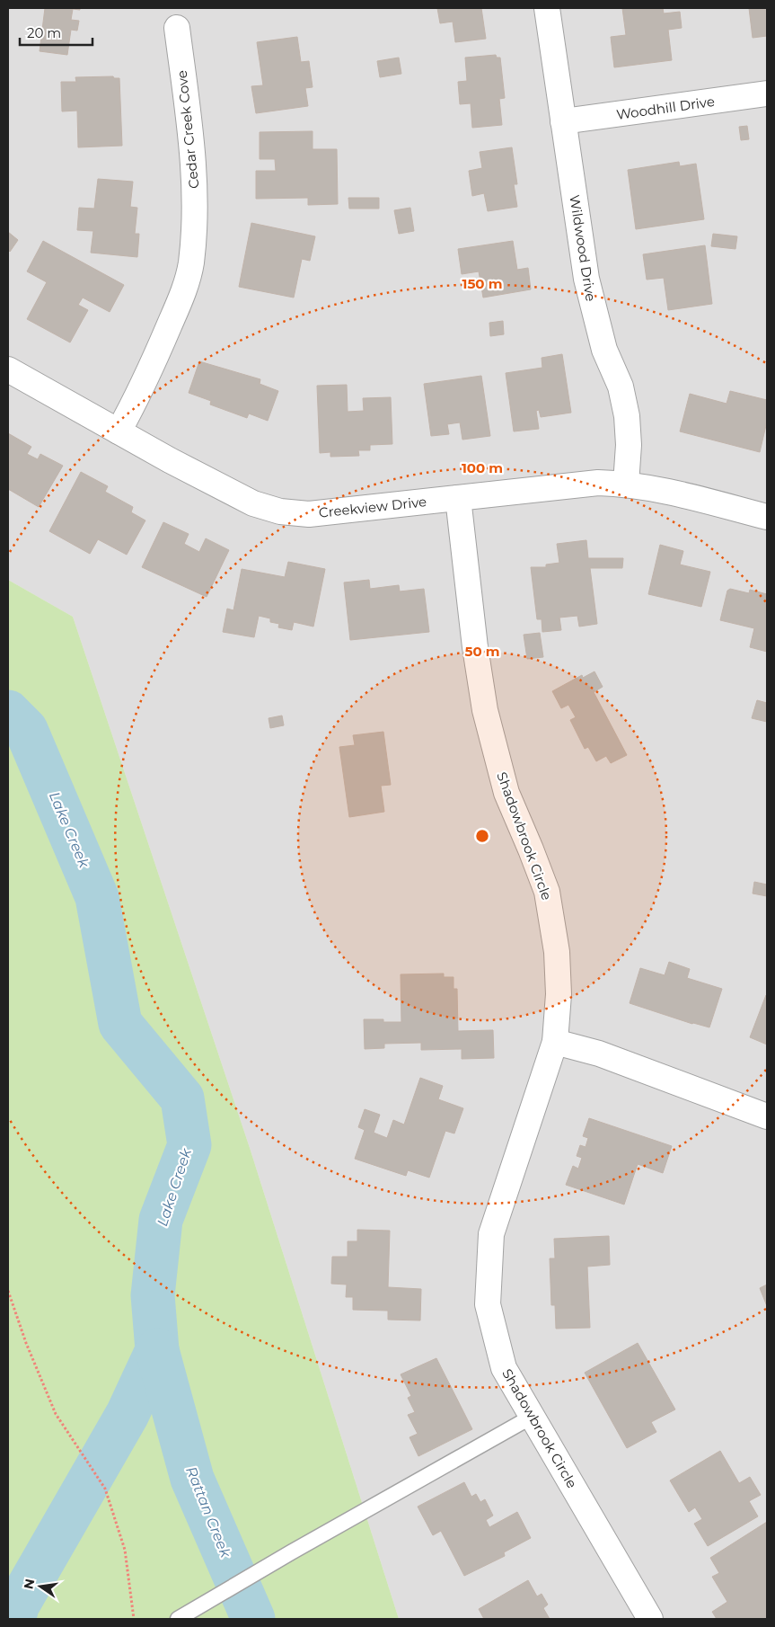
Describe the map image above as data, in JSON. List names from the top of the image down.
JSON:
{
  "streets": {
    "street": [
      "Woodhill Drive",
      "Cedar Creek Cove",
      "Wildwood Drive",
      "Creekview Drive",
      "Shadowbrook Circle"
    ]
  },
  "crossings": [
    ["Woodhill Drive", "Wildwood Drive"],
    ["Cedar Creek Cove", "Creekview Drive"],
    ["Wildwood Drive", "Creekview Drive"],
    ["Creekview Drive", "Shadowbrook Circle"]
  ],
  "water": ["Lake Creek", "Rattan Creek"],
  "scale_bar": "20 m",
  "north": "left",
  "rings": ["150 m", "100 m", "50 m"]
}
